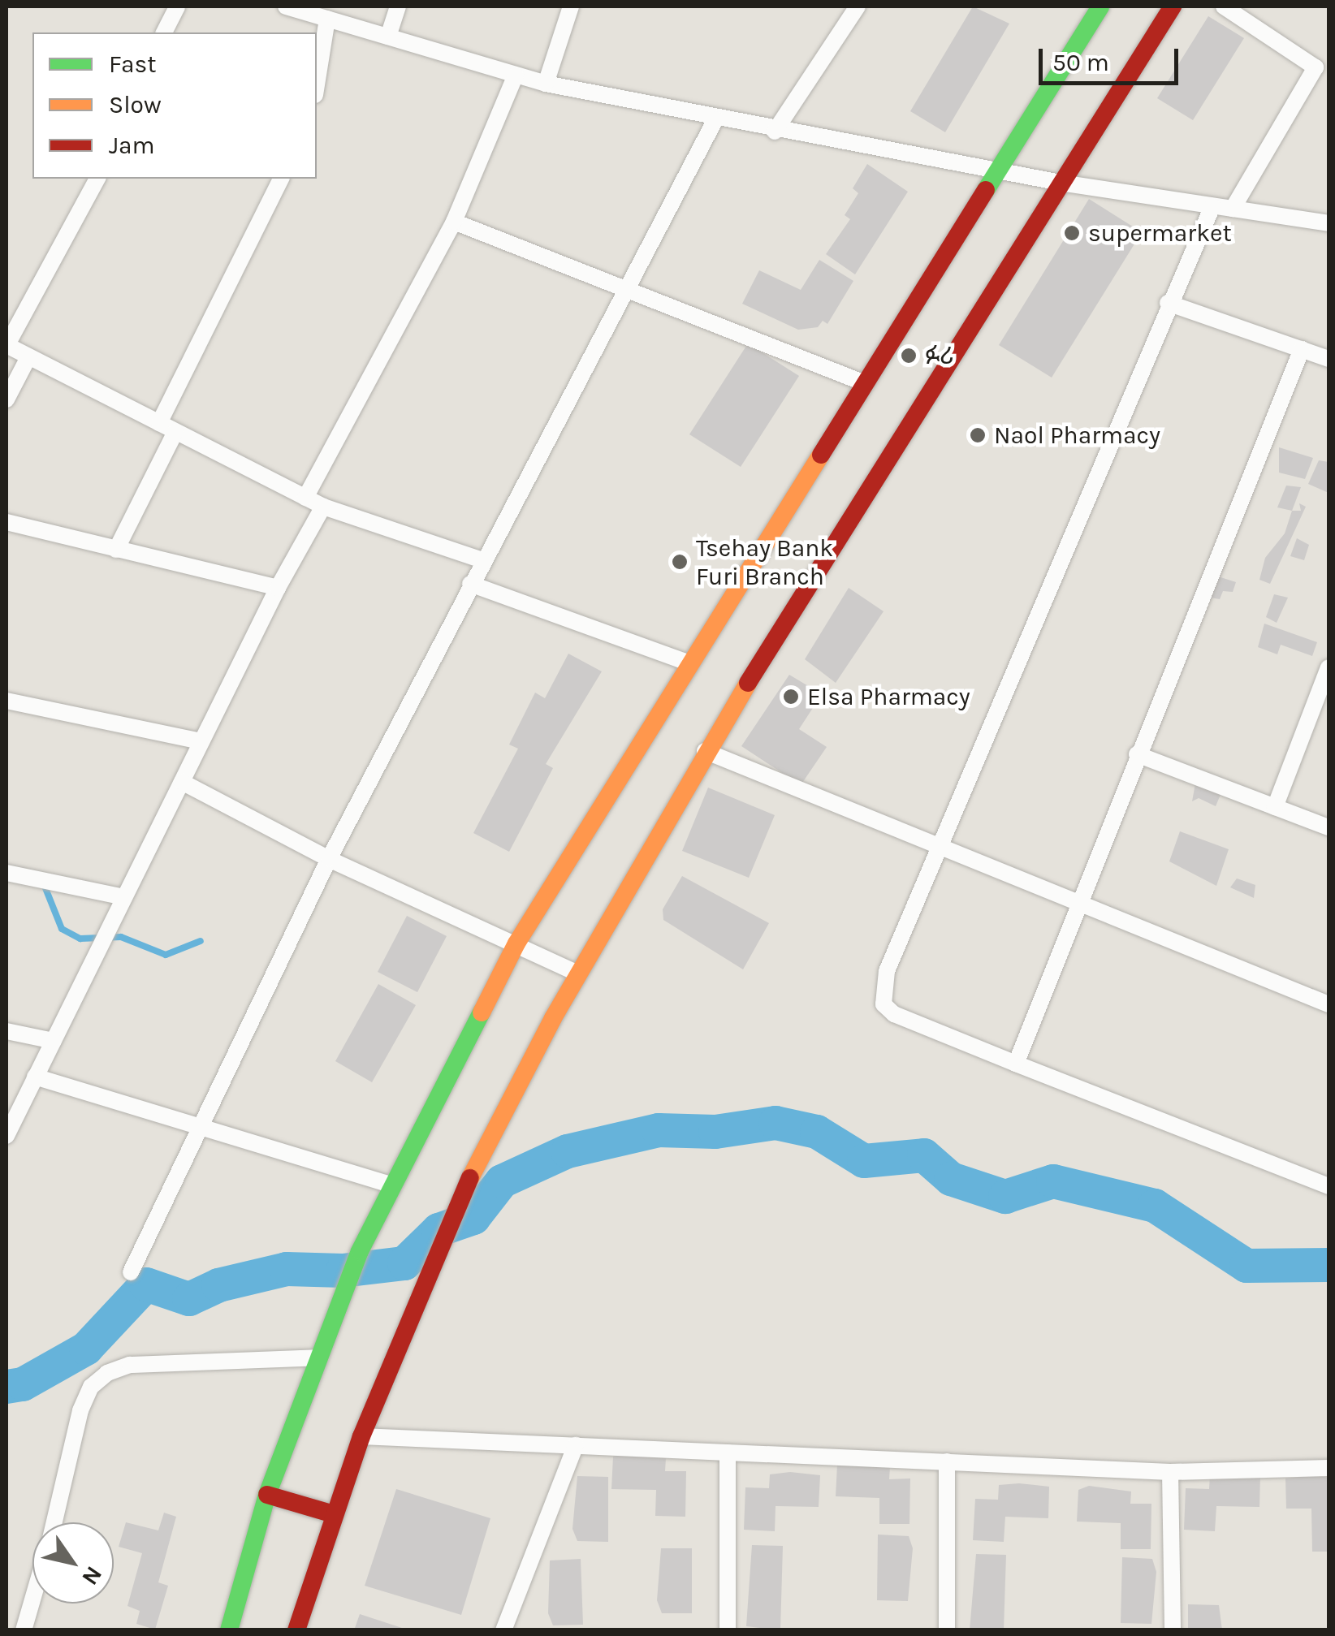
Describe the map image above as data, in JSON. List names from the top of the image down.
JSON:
{
  "places": [
    "supermarket",
    "ፉሪ",
    "Naol Pharmacy",
    "Tsehay Bank Furi Branch",
    "Elsa Pharmacy"
  ],
  "legend": ["Fast", "Slow", "Jam"],
  "scale_bar": "50 m",
  "north": "bottom right"
}
